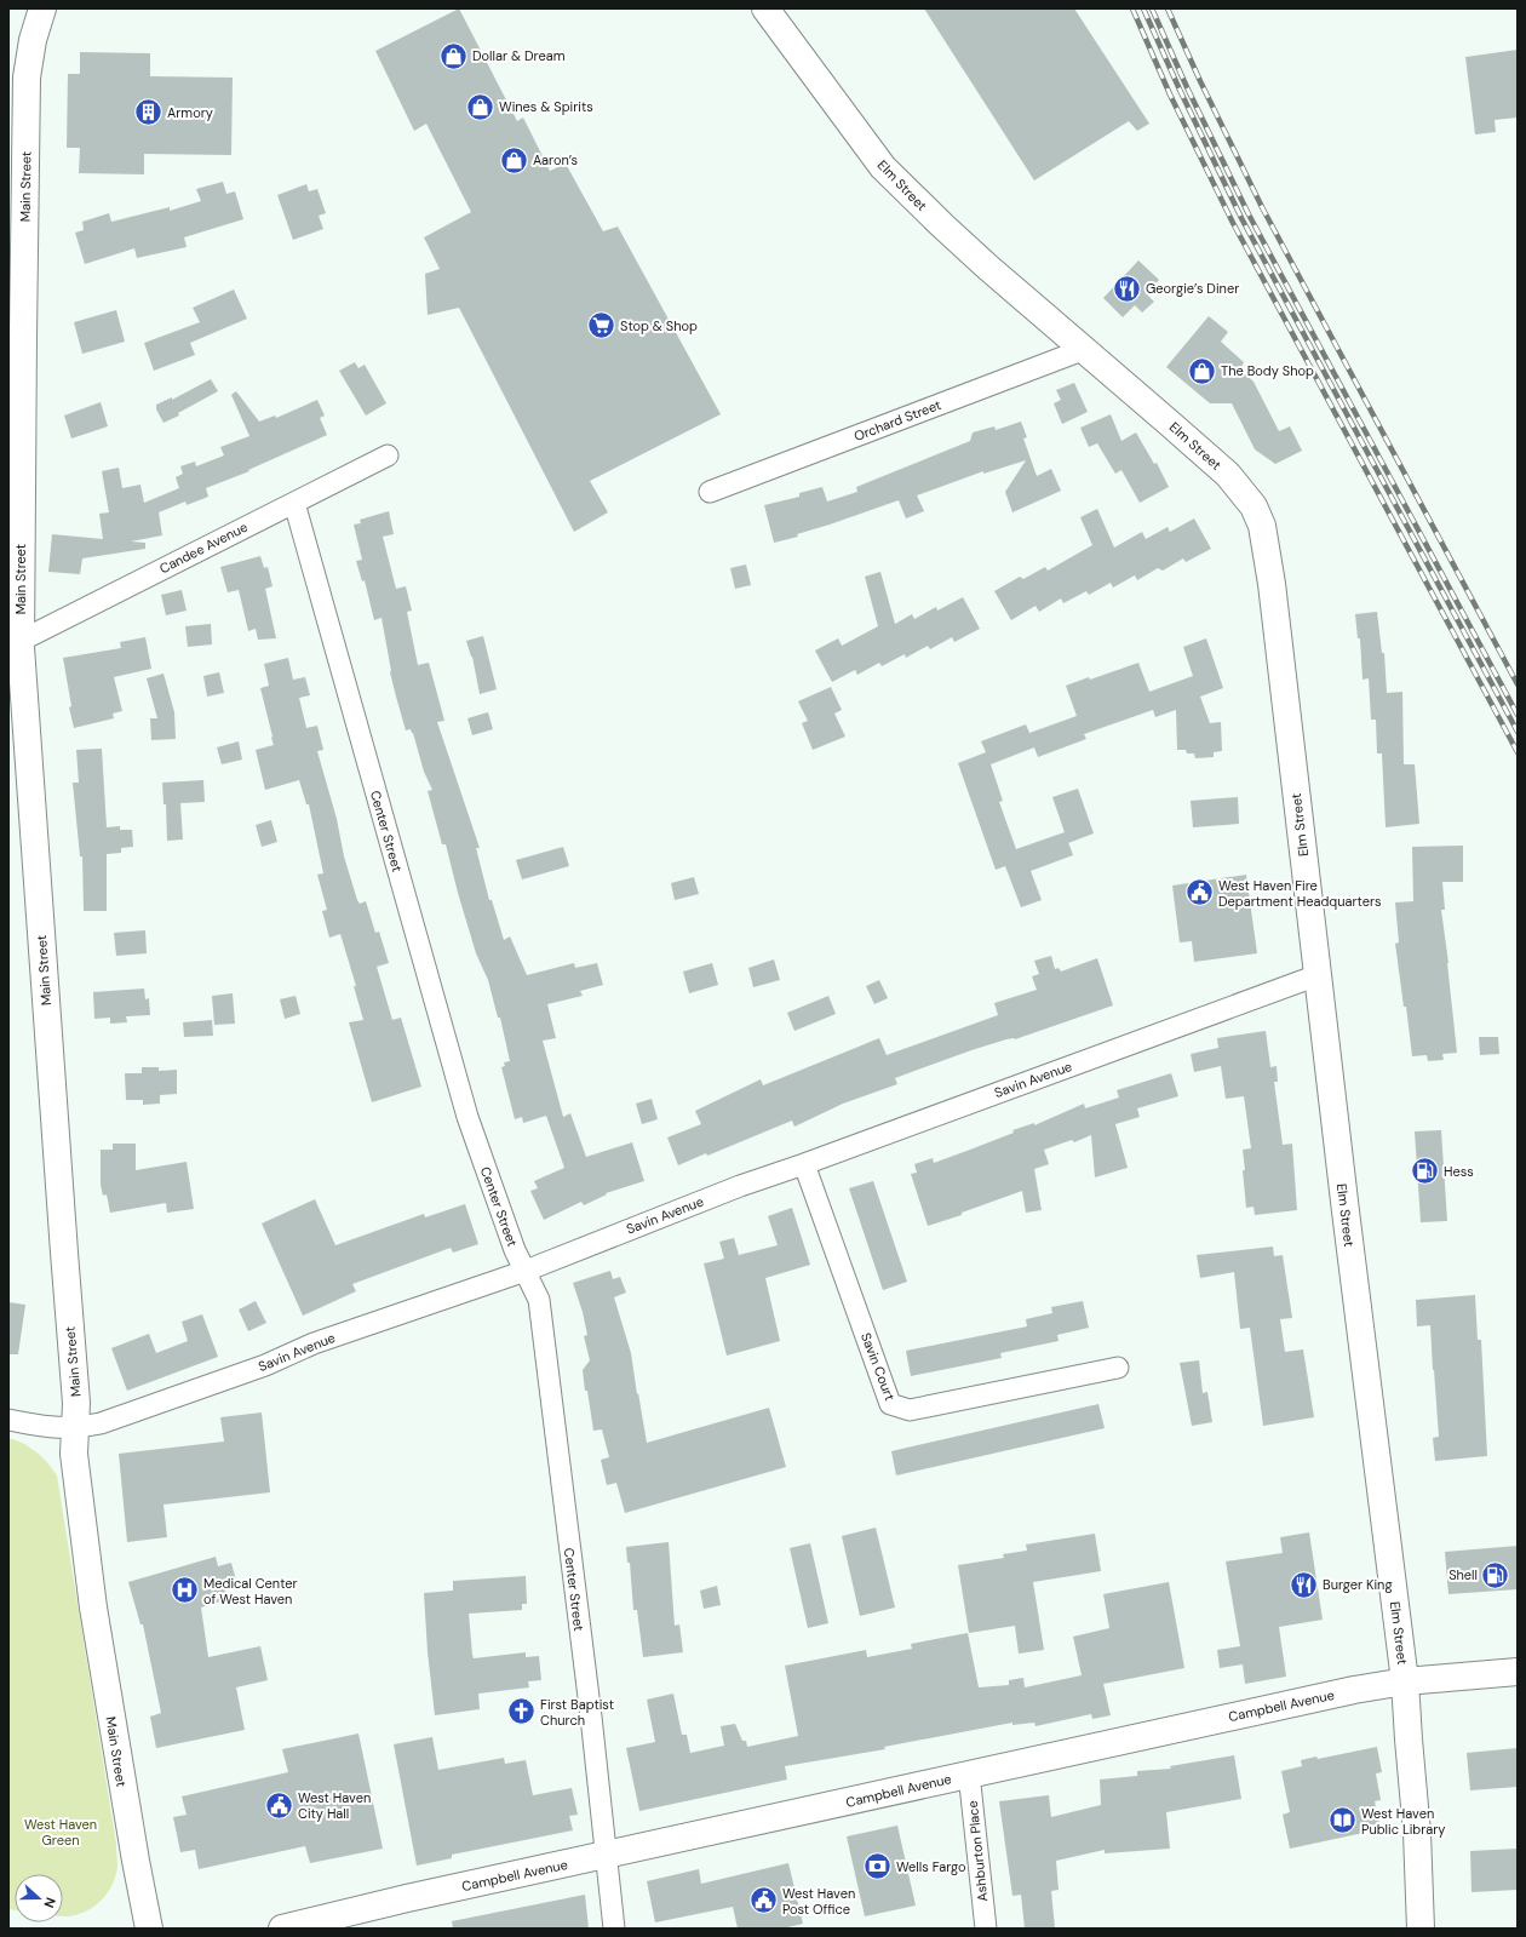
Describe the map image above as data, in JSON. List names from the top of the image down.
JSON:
{
  "streets": {
    "main road": ["Elm Street", "Main Street", "Campbell Avenue"],
    "street": [
      "Orchard Street",
      "Candee Avenue",
      "Center Street",
      "Savin Avenue",
      "Savin Court",
      "Ashburton Place"
    ]
  },
  "crossings": [
    ["Elm Street", "Orchard Street"],
    ["Elm Street", "Savin Avenue"],
    ["Elm Street", "Campbell Avenue"],
    ["Main Street", "Candee Avenue"],
    ["Main Street", "Savin Avenue"],
    ["Candee Avenue", "Center Street"],
    ["Center Street", "Savin Avenue"],
    ["Center Street", "Campbell Avenue"],
    ["Savin Avenue", "Savin Court"],
    ["Campbell Avenue", "Ashburton Place"]
  ],
  "parks": ["West Haven Green"],
  "places": {
    "shop": [
      "Dollar & Dream",
      "Wines & Spirits",
      "Aaron’s",
      "The Body Shop"
    ],
    "building": ["Armory"],
    "restaurant": ["Georgie’s Diner", "Burger King"],
    "supermarket": ["Stop & Shop"],
    "public building": ["West Haven Fire Department Headquarters", "West Haven City Hall", "West Haven Post Office"],
    "fuel station": ["Hess", "Shell"],
    "hospital": ["Medical Center of West Haven"],
    "church": ["First Baptist Church"],
    "library": ["West Haven Public Library"],
    "bank": ["Wells Fargo"]
  },
  "north": "right"
}
